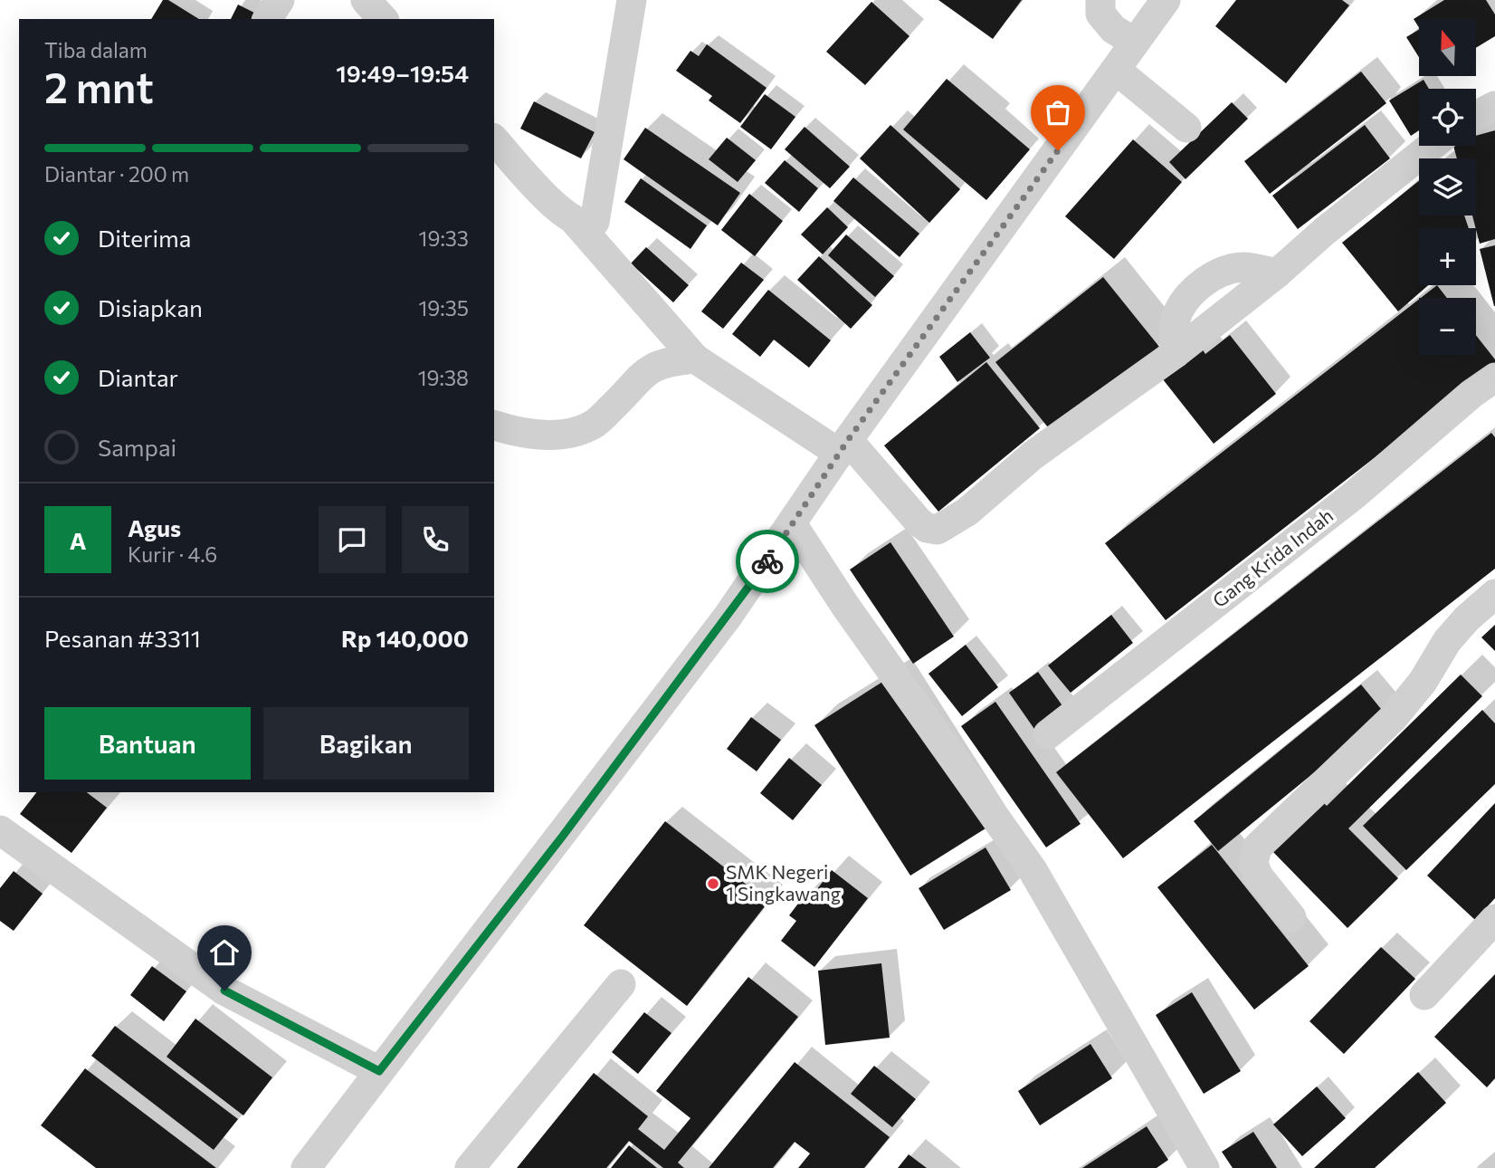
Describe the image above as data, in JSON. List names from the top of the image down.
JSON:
{
  "streets": {
    "street": ["Gang Krida Indah"]
  },
  "places": ["SMK Negeri 1 Singkawang"],
  "north": "top",
  "page": {
    "map_buttons": ["+", "−"],
    "heading": ["2 mnt", "Tiba dalam", "19:49–19:54"],
    "panel": [
      "Agus",
      "Kurir · 4.6",
      "Pesanan #3311",
      "Rp 140,000"
    ],
    "bar": "Diantar · 200 m",
    "list": [
      ["Diterima", "19:33"],
      ["Disiapkan", "19:35"],
      ["Diantar", "19:38"],
      "Sampai"
    ],
    "round": "A",
    "buttons": ["Bantuan", "Bagikan"]
  }
}
